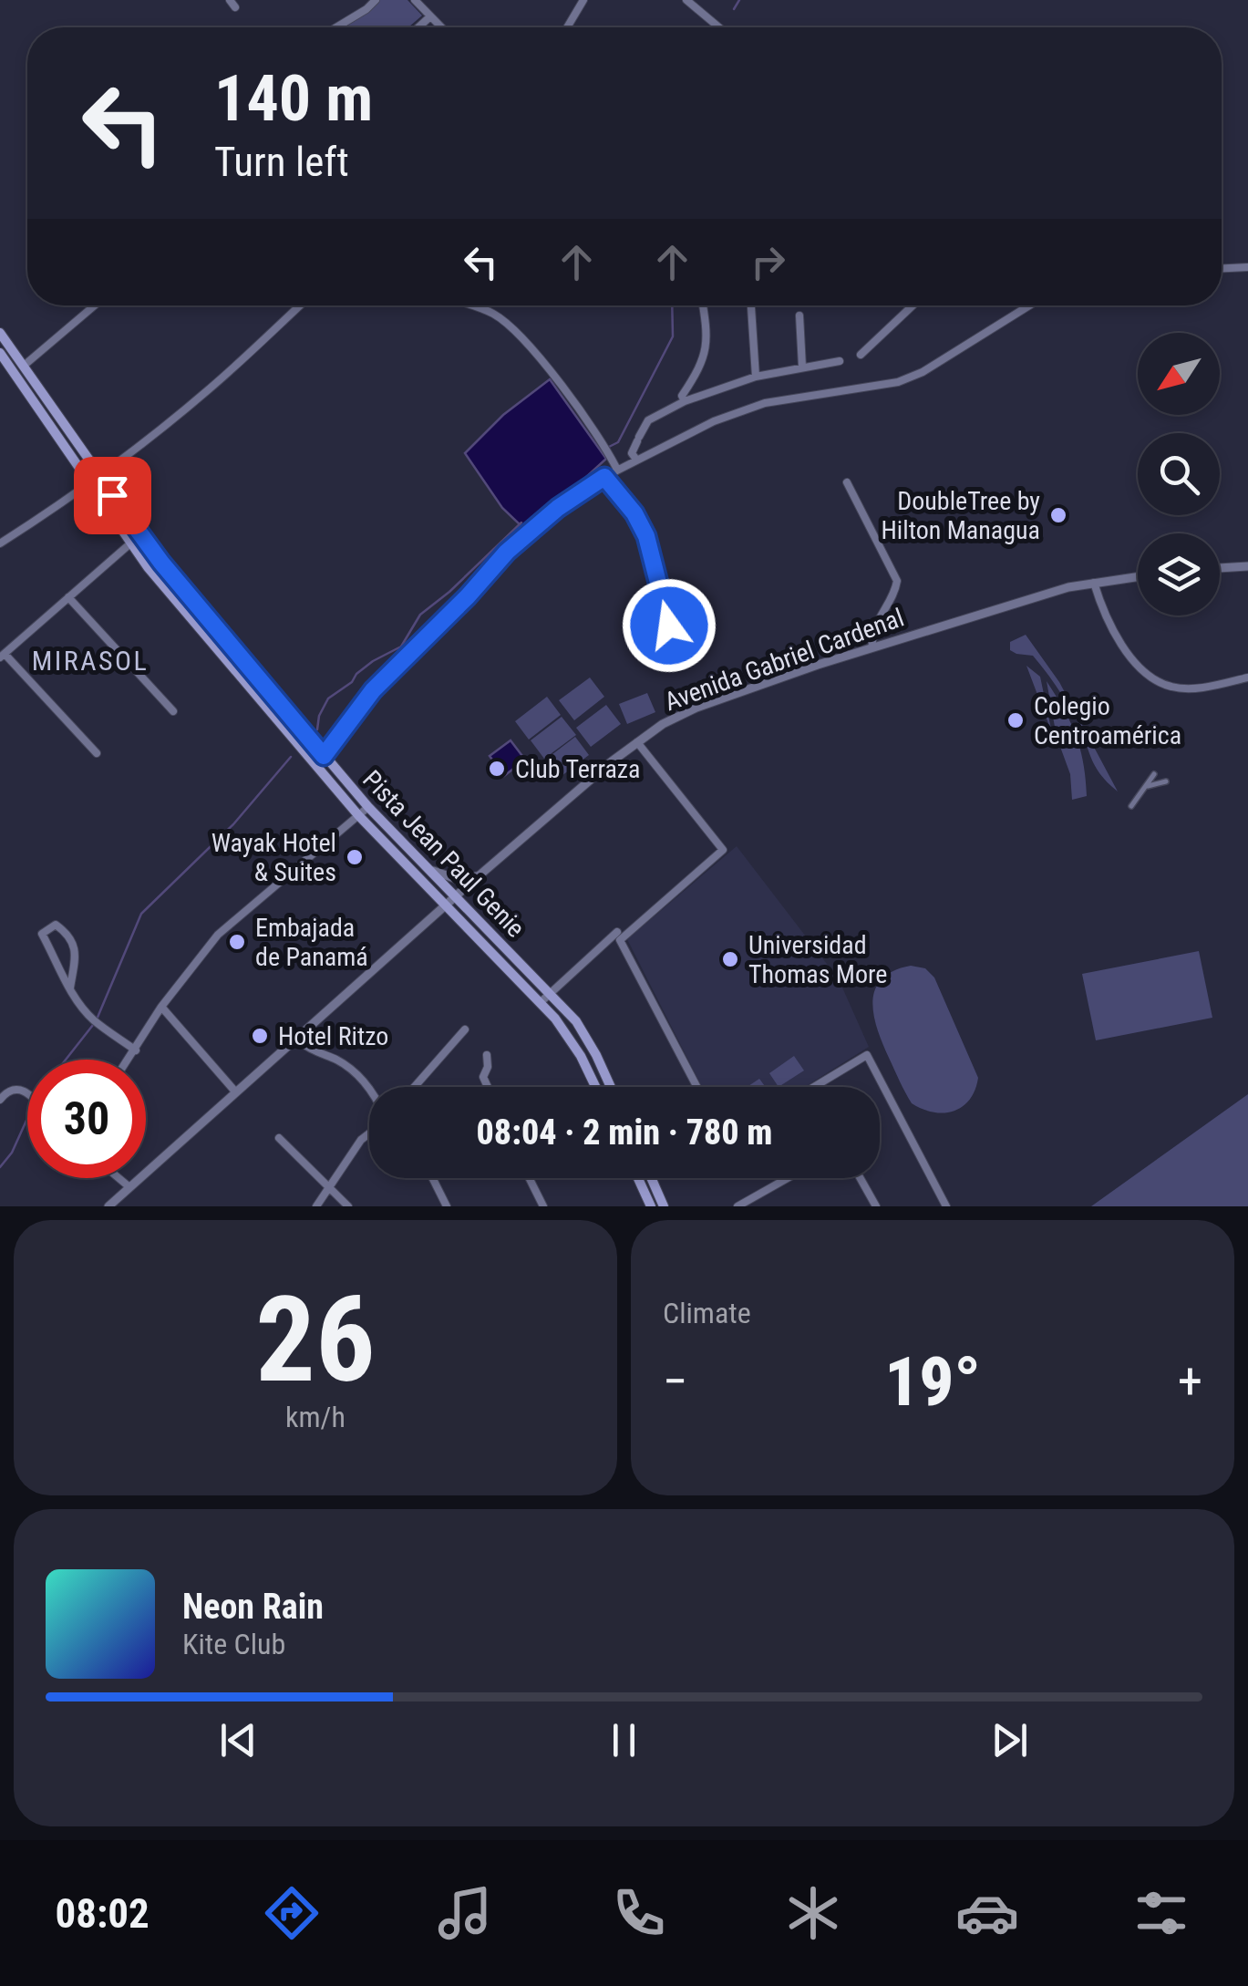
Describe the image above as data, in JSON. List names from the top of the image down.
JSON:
{
  "streets": {
    "main road": ["Pista Jean Paul Genie"],
    "street": ["Avenida Gabriel Cardenal"]
  },
  "crossings": [
    ["Avenida Gabriel Cardenal", "Pista Jean Paul Genie"]
  ],
  "districts": ["MIRASOL"],
  "places": [
    "DoubleTree by Hilton Managua",
    "Colegio Centroamérica",
    "Club Terraza",
    "Wayak Hotel & Suites",
    "Embajada de Panamá",
    "Universidad Thomas More",
    "Hotel Ritzo"
  ],
  "north": "bottom left",
  "page": {
    "turn": ["140 m", "Turn left"],
    "limit": "30",
    "trip": "08:04 · 2 min · 780 m",
    "tile": [
      ["26", "km/h"],
      "Climate"
    ],
    "heat": ["−", "19°", "+"],
    "song": ["Neon Rain", "Kite Club"],
    "tabs": "08:02"
  }
}
